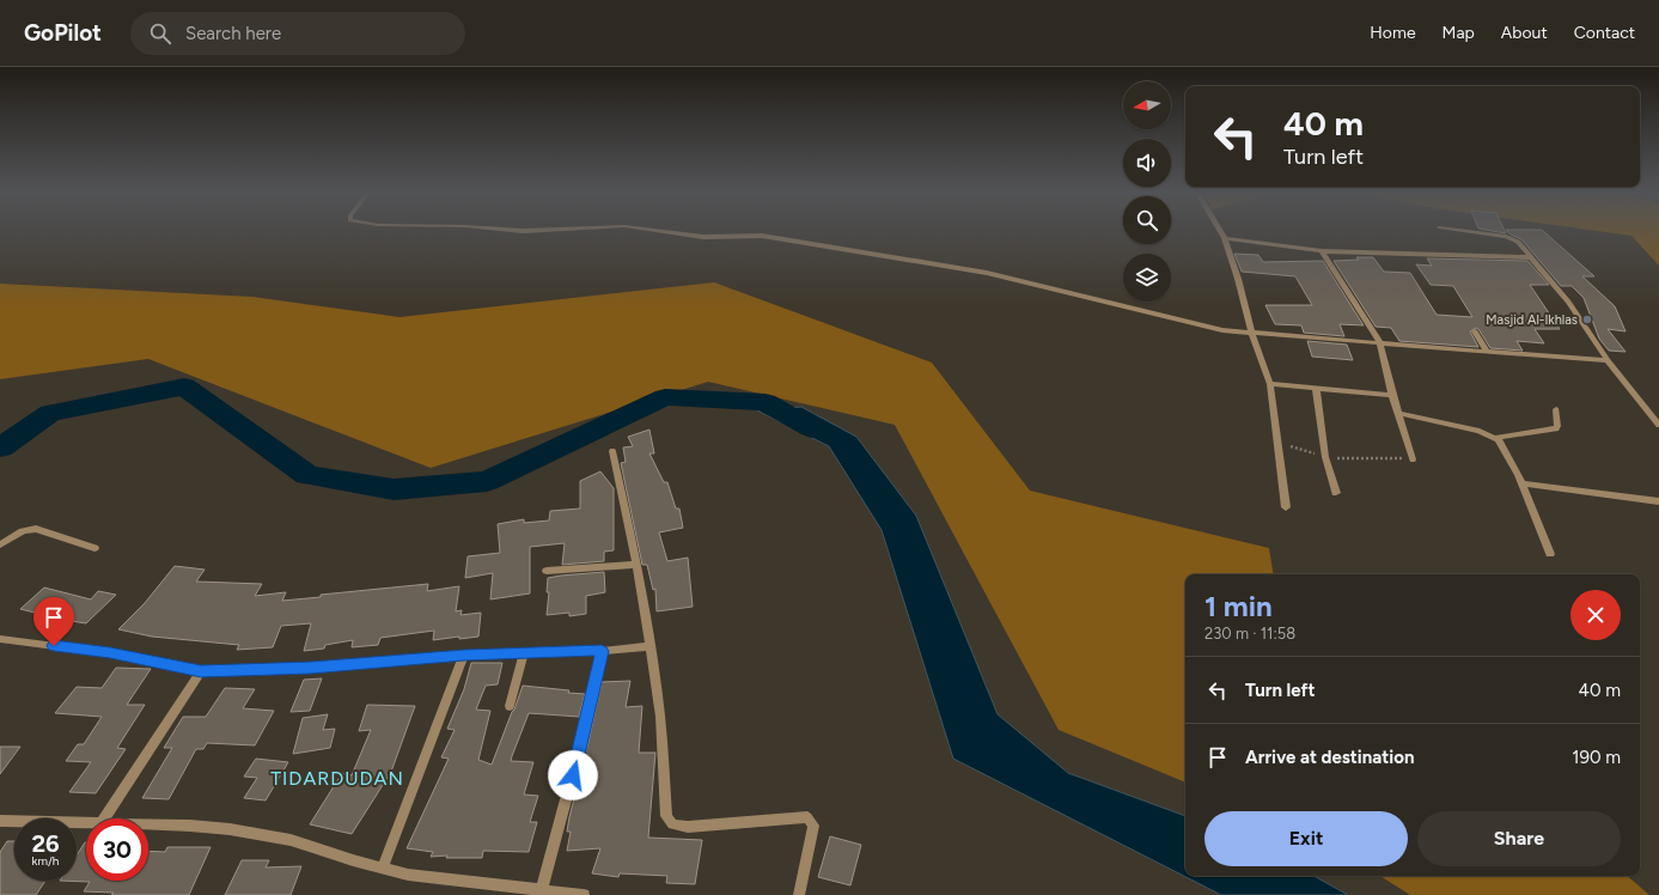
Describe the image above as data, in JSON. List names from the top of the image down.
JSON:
{
  "districts": ["TIDARDUDAN"],
  "places": ["Masjid Al-Ikhlas"],
  "north": "left",
  "page": {
    "header": "GoPilot",
    "search": "Search here",
    "nav": [
      "Home",
      "Map",
      "About",
      "Contact"
    ],
    "turn": ["40 m", "Turn left"],
    "heading": ["1 min", "230 m · 11:58"],
    "list": [
      {
        "name": "Turn left",
        "value": "40 m"
      },
      {
        "name": "Arrive at destination",
        "value": "190 m"
      }
    ],
    "buttons": ["Exit", "Share"],
    "speed": "26 km/h",
    "limit": "30"
  }
}
